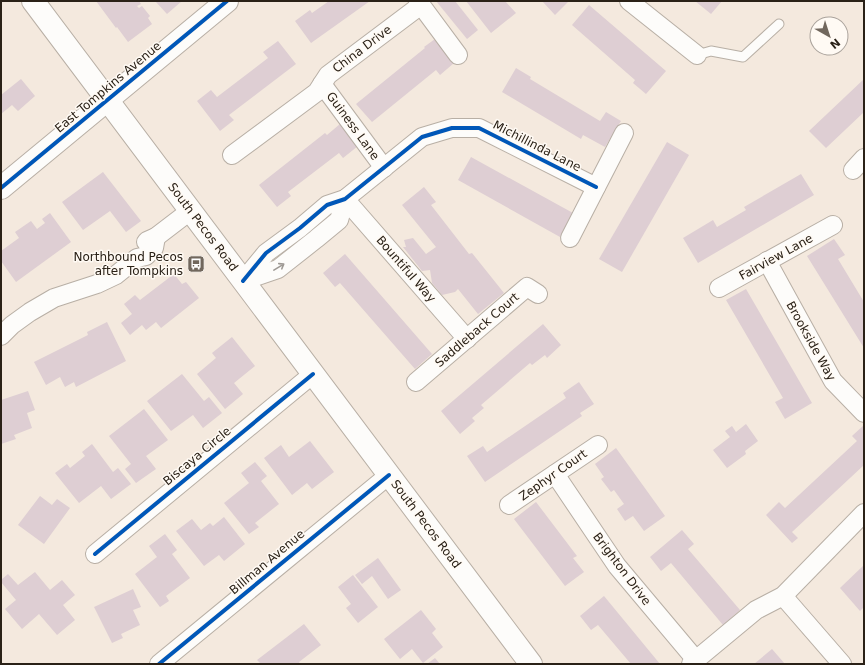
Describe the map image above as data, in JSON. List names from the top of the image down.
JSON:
{
  "streets": {
    "main road": ["East Tompkins Avenue", "South Pecos Road"],
    "street": [
      "China Drive",
      "Guiness Lane",
      "Michillinda Lane",
      "Fairview Lane",
      "Bountiful Way",
      "Saddleback Court",
      "Brookside Way",
      "Biscaya Circle",
      "Zephyr Court",
      "Billman Avenue",
      "Brighton Drive"
    ]
  },
  "crossings": [
    ["China Drive", "Guiness Lane"],
    ["East Tompkins Avenue", "South Pecos Road"],
    ["Guiness Lane", "Michillinda Lane"],
    ["South Pecos Road", "Biscaya Circle"],
    ["South Pecos Road", "Billman Avenue"],
    ["Fairview Lane", "Brookside Way"],
    ["Bountiful Way", "Saddleback Court"],
    ["Zephyr Court", "Brighton Drive"]
  ],
  "places": {
    "bus stop": ["Northbound Pecos after Tompkins"]
  },
  "north": "bottom right"
}
